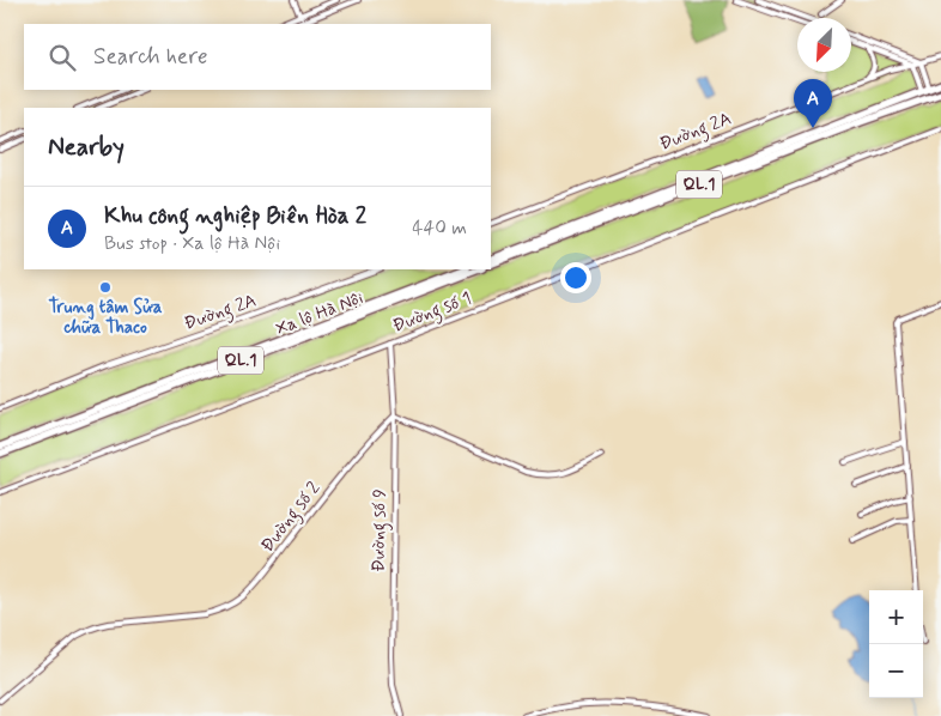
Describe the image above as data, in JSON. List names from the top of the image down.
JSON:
{
  "streets": {
    "highway": ["QL.1", "Xa lộ Hà Nội"],
    "street": [
      "Đường 2A",
      "Đường số 1",
      "Đường số 2",
      "Đường số 9"
    ]
  },
  "crossings": [
    ["Đường số 1", "Đường số 9"],
    ["Đường số 2", "Đường số 9"]
  ],
  "places": ["Trung tâm Sửa chữa Thaco"],
  "north": "bottom left",
  "page": {
    "search": "Search here",
    "pins": "A",
    "heading": "Nearby",
    "list": [
      {
        "mark": "A",
        "name": "Khu công nghiệp Biên Hòa 2",
        "note": "Bus stop · Xa lộ Hà Nội",
        "value": "440 m"
      }
    ],
    "map_buttons": ["+", "−"]
  }
}
